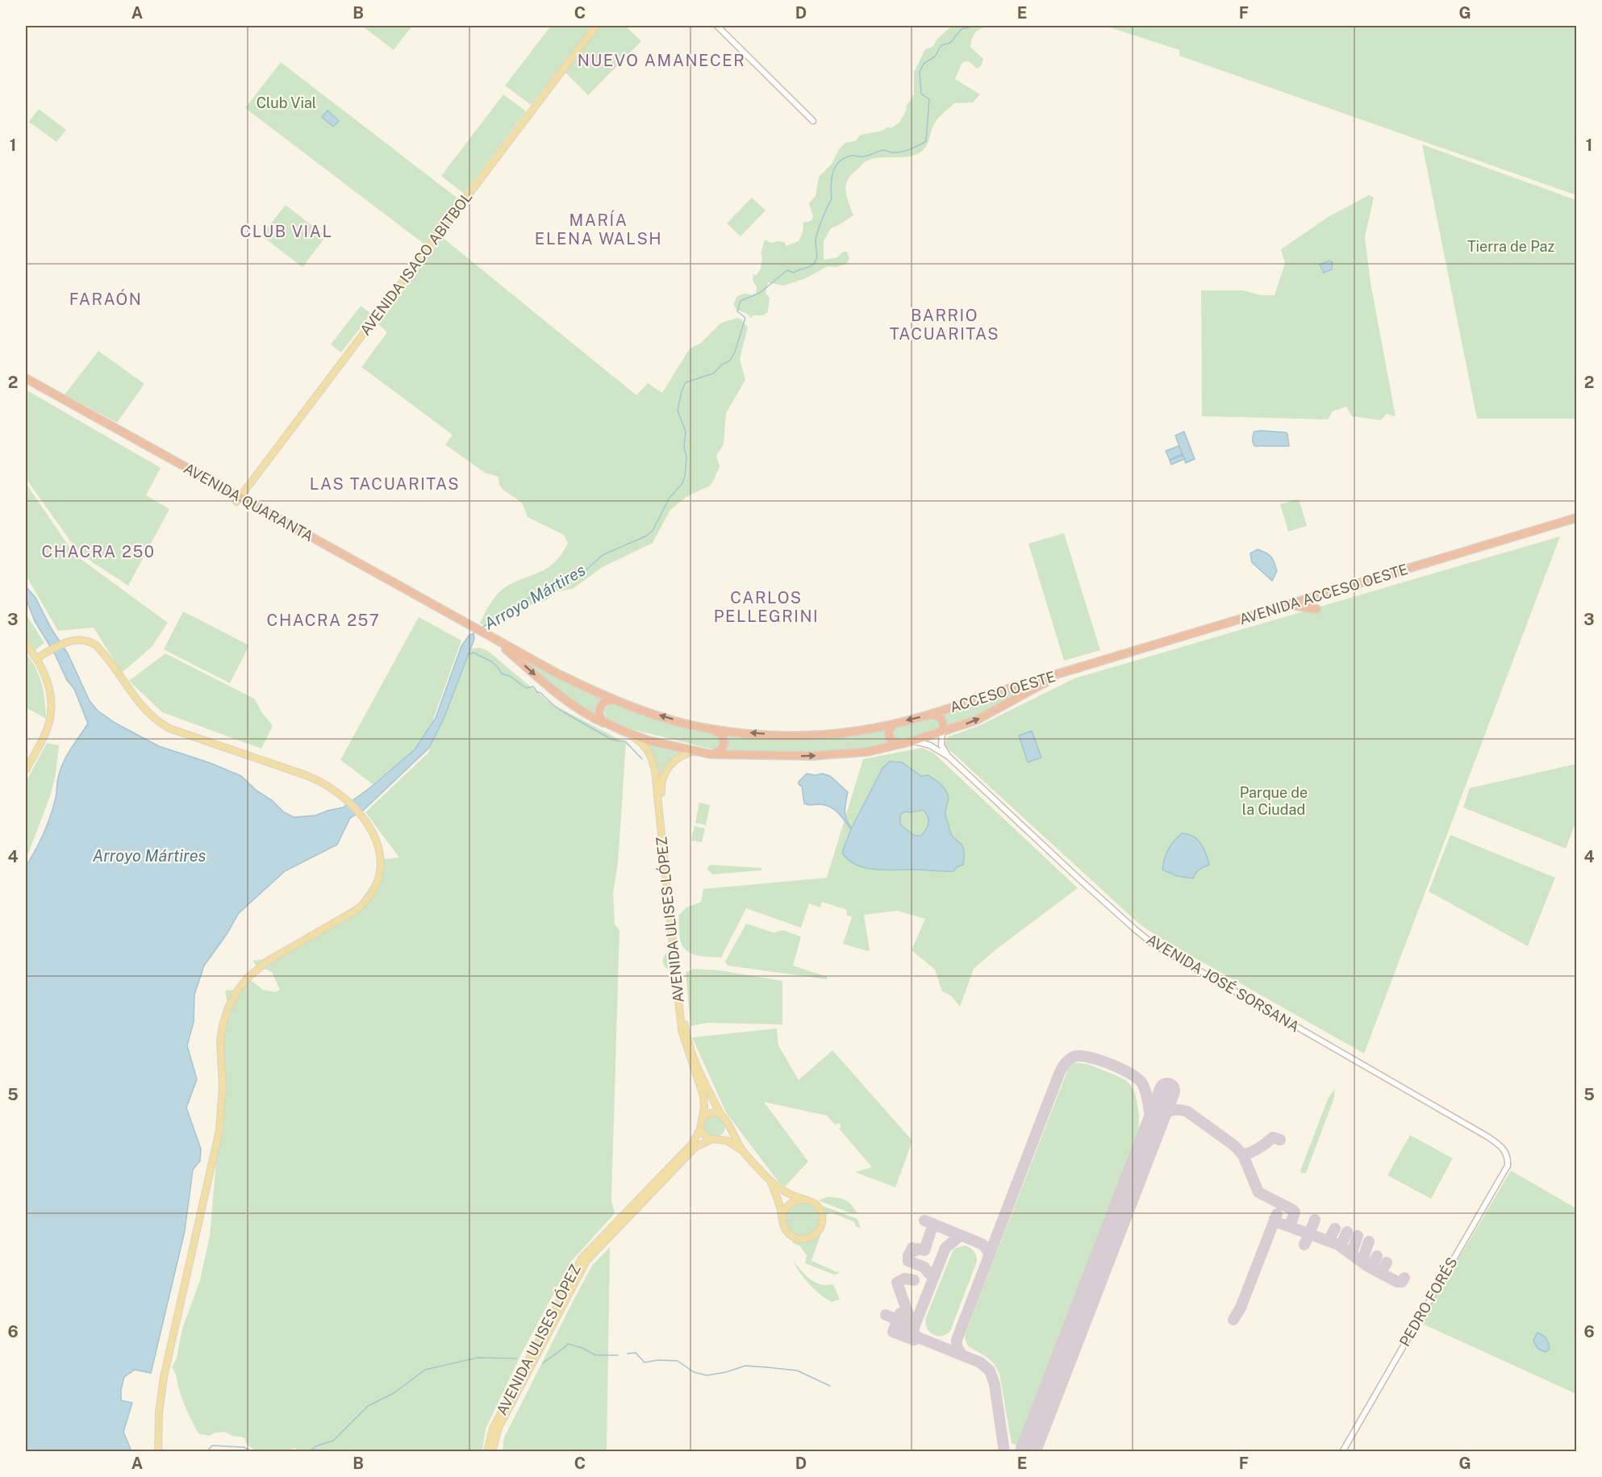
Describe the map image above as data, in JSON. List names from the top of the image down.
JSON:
{
  "streets": {
    "highway": ["AVENIDA QUARANTA", "AVENIDA ACCESO OESTE", "ACCESO OESTE"],
    "main road": ["AVENIDA ISACO ABITBOL", "AVENIDA ULISES LÓPEZ"],
    "street": ["AVENIDA JOSÉ SORSANA", "PEDRO FORÉS"]
  },
  "crossings": [
    ["AVENIDA ISACO ABITBOL", "AVENIDA QUARANTA"],
    ["AVENIDA ACCESO OESTE", "ACCESO OESTE"],
    ["ACCESO OESTE", "AVENIDA ULISES LÓPEZ"],
    ["ACCESO OESTE", "AVENIDA JOSÉ SORSANA"],
    ["AVENIDA JOSÉ SORSANA", "PEDRO FORÉS"]
  ],
  "districts": [
    "NUEVO AMANECER",
    "MARÍA ELENA WALSH",
    "CLUB VIAL",
    "FARAÓN",
    "BARRIO TACUARITAS",
    "LAS TACUARITAS",
    "CHACRA 250",
    "CARLOS PELLEGRINI",
    "CHACRA 257"
  ],
  "water": ["Arroyo Mártires"],
  "parks": ["Club Vial", "Tierra de Paz", "Parque de la Ciudad"],
  "grid": {
    "columns": [
      "A",
      "B",
      "C",
      "D",
      "E",
      "F",
      "G"
    ],
    "rows": [
      "1",
      "2",
      "3",
      "4",
      "5",
      "6"
    ]
  }
}
